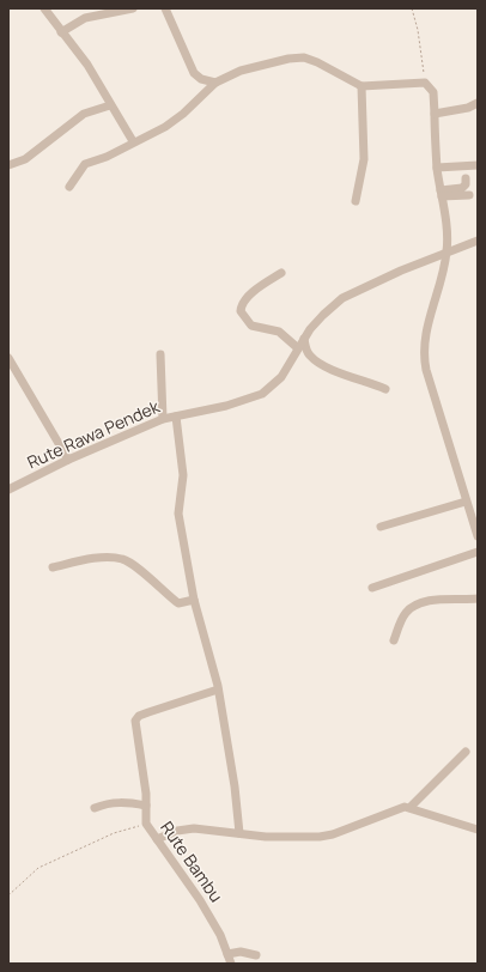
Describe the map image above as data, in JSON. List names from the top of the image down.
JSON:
{
  "streets": {
    "street": ["Rute Rawa Pendek", "Rute Bambu"]
  }
}
